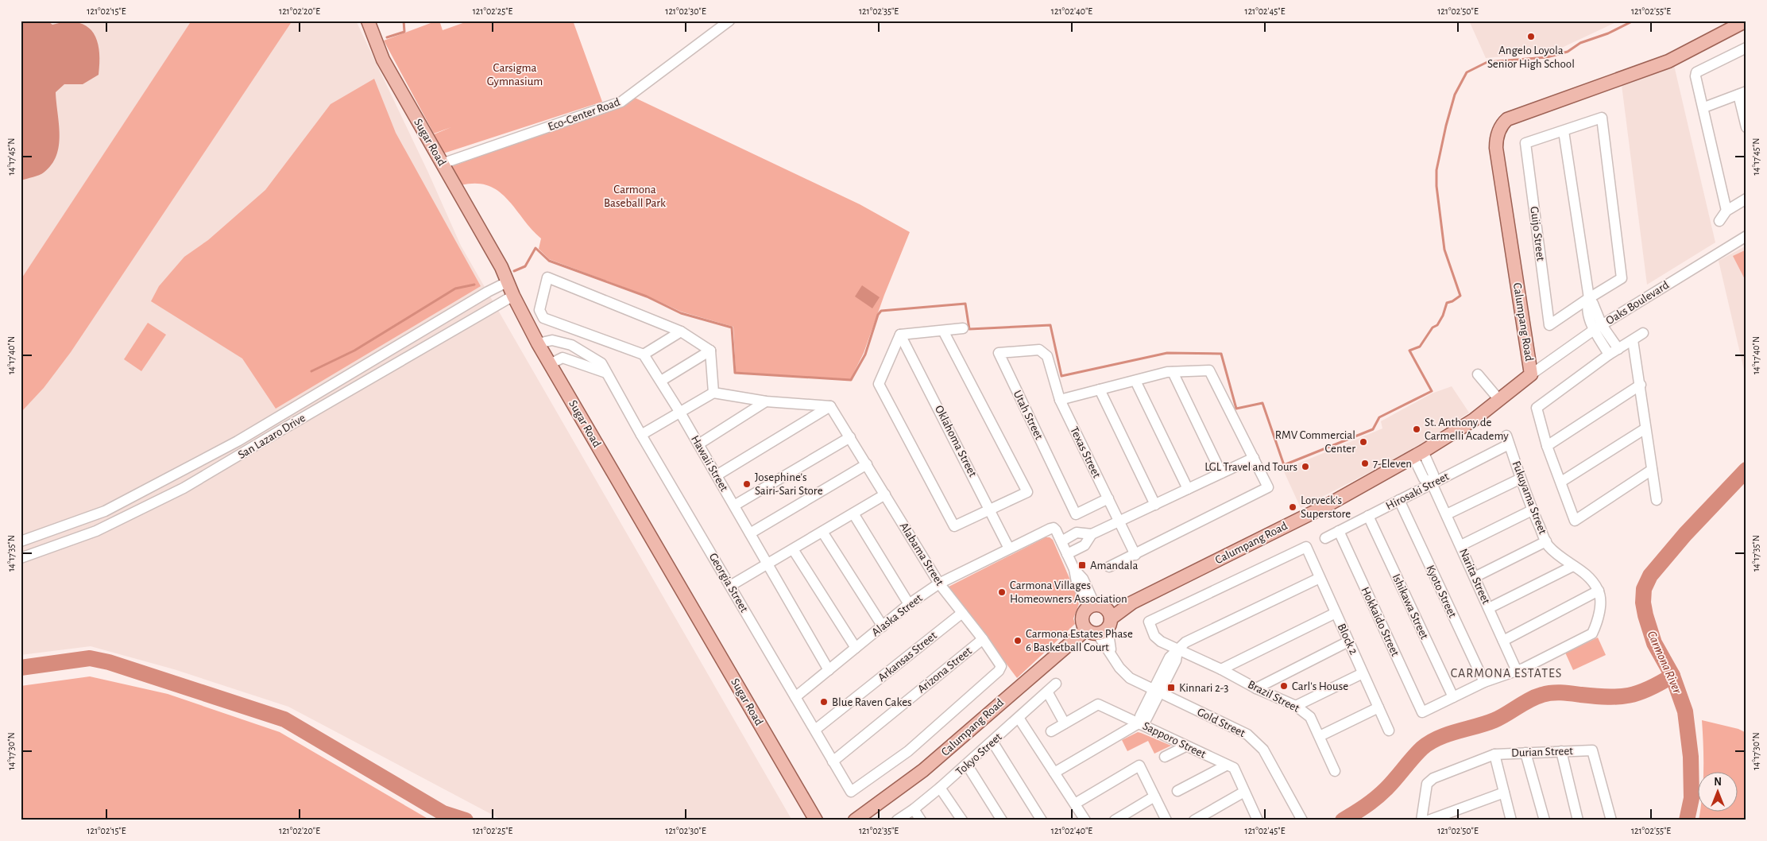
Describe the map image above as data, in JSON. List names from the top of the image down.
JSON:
{
  "streets": {
    "main road": ["Sugar Road", "Calumpang Road"],
    "street": [
      "Eco-Center Road",
      "Guijo Street",
      "Oaks Boulevard",
      "Utah Street",
      "San Lazaro Drive",
      "Oklahoma Street",
      "Texas Street",
      "Hawaii Street",
      "Hirosaki Street",
      "Fukuyama Street",
      "Alabama Street",
      "Narita Street",
      "Georgia Street",
      "Kyoto Street",
      "Ishikawa Street",
      "Alaska Street",
      "Hokkaido Street",
      "Block 2",
      "Arkansas Street",
      "Arizona Street",
      "Brazil Street",
      "Gold Street",
      "Sapporo Street",
      "Durian Street",
      "Tokyo Street"
    ]
  },
  "crossings": [
    ["Eco-Center Road", "Sugar Road"],
    ["Sugar Road", "San Lazaro Drive"],
    ["Sugar Road", "Georgia Street"],
    ["Oaks Boulevard", "Calumpang Road"],
    ["Calumpang Road", "Narita Street"],
    ["Calumpang Road", "Gold Street"],
    ["Utah Street", "Texas Street"],
    ["Oklahoma Street", "Alaska Street"],
    ["Hawaii Street", "Alaska Street"],
    ["Hirosaki Street", "Fukuyama Street"],
    ["Hirosaki Street", "Narita Street"],
    ["Hirosaki Street", "Kyoto Street"],
    ["Hirosaki Street", "Ishikawa Street"],
    ["Hirosaki Street", "Hokkaido Street"],
    ["Alabama Street", "Georgia Street"],
    ["Alabama Street", "Alaska Street"],
    ["Alabama Street", "Arkansas Street"],
    ["Alabama Street", "Arizona Street"],
    ["Georgia Street", "Alaska Street"],
    ["Georgia Street", "Arkansas Street"],
    ["Georgia Street", "Arizona Street"],
    ["Ishikawa Street", "Hokkaido Street"],
    ["Block 2", "Brazil Street"]
  ],
  "districts": ["CARMONA ESTATES"],
  "water": ["Carmona River"],
  "parks": ["Carsigma Gymnasium", "Carmona Baseball Park"],
  "places": {
    "other": [
      "Angelo Loyola Senior High School",
      "St. Anthony de Carmelli Academy",
      "RMV Commercial Center",
      "7-Eleven",
      "LGL Travel and Tours",
      "Josephine's Sairi-Sari Store",
      "Lorveck's Superstore",
      "Carmona Villages Homeowners Association",
      "Carmona Estates Phase 6 Basketball Court",
      "Carl's House",
      "Blue Raven Cakes"
    ],
    "transit": ["Amandala", "Kinnari 2-3"]
  },
  "north": "top",
  "coordinates": [
    "121°02'15\"E",
    "121°02'20\"E",
    "121°02'25\"E",
    "121°02'30\"E",
    "121°02'35\"E",
    "121°02'40\"E",
    "121°02'45\"E",
    "121°02'50\"E",
    "121°02'55\"E",
    "14°17'45\"N",
    "14°17'40\"N",
    "14°17'35\"N",
    "14°17'30\"N"
  ]
}
